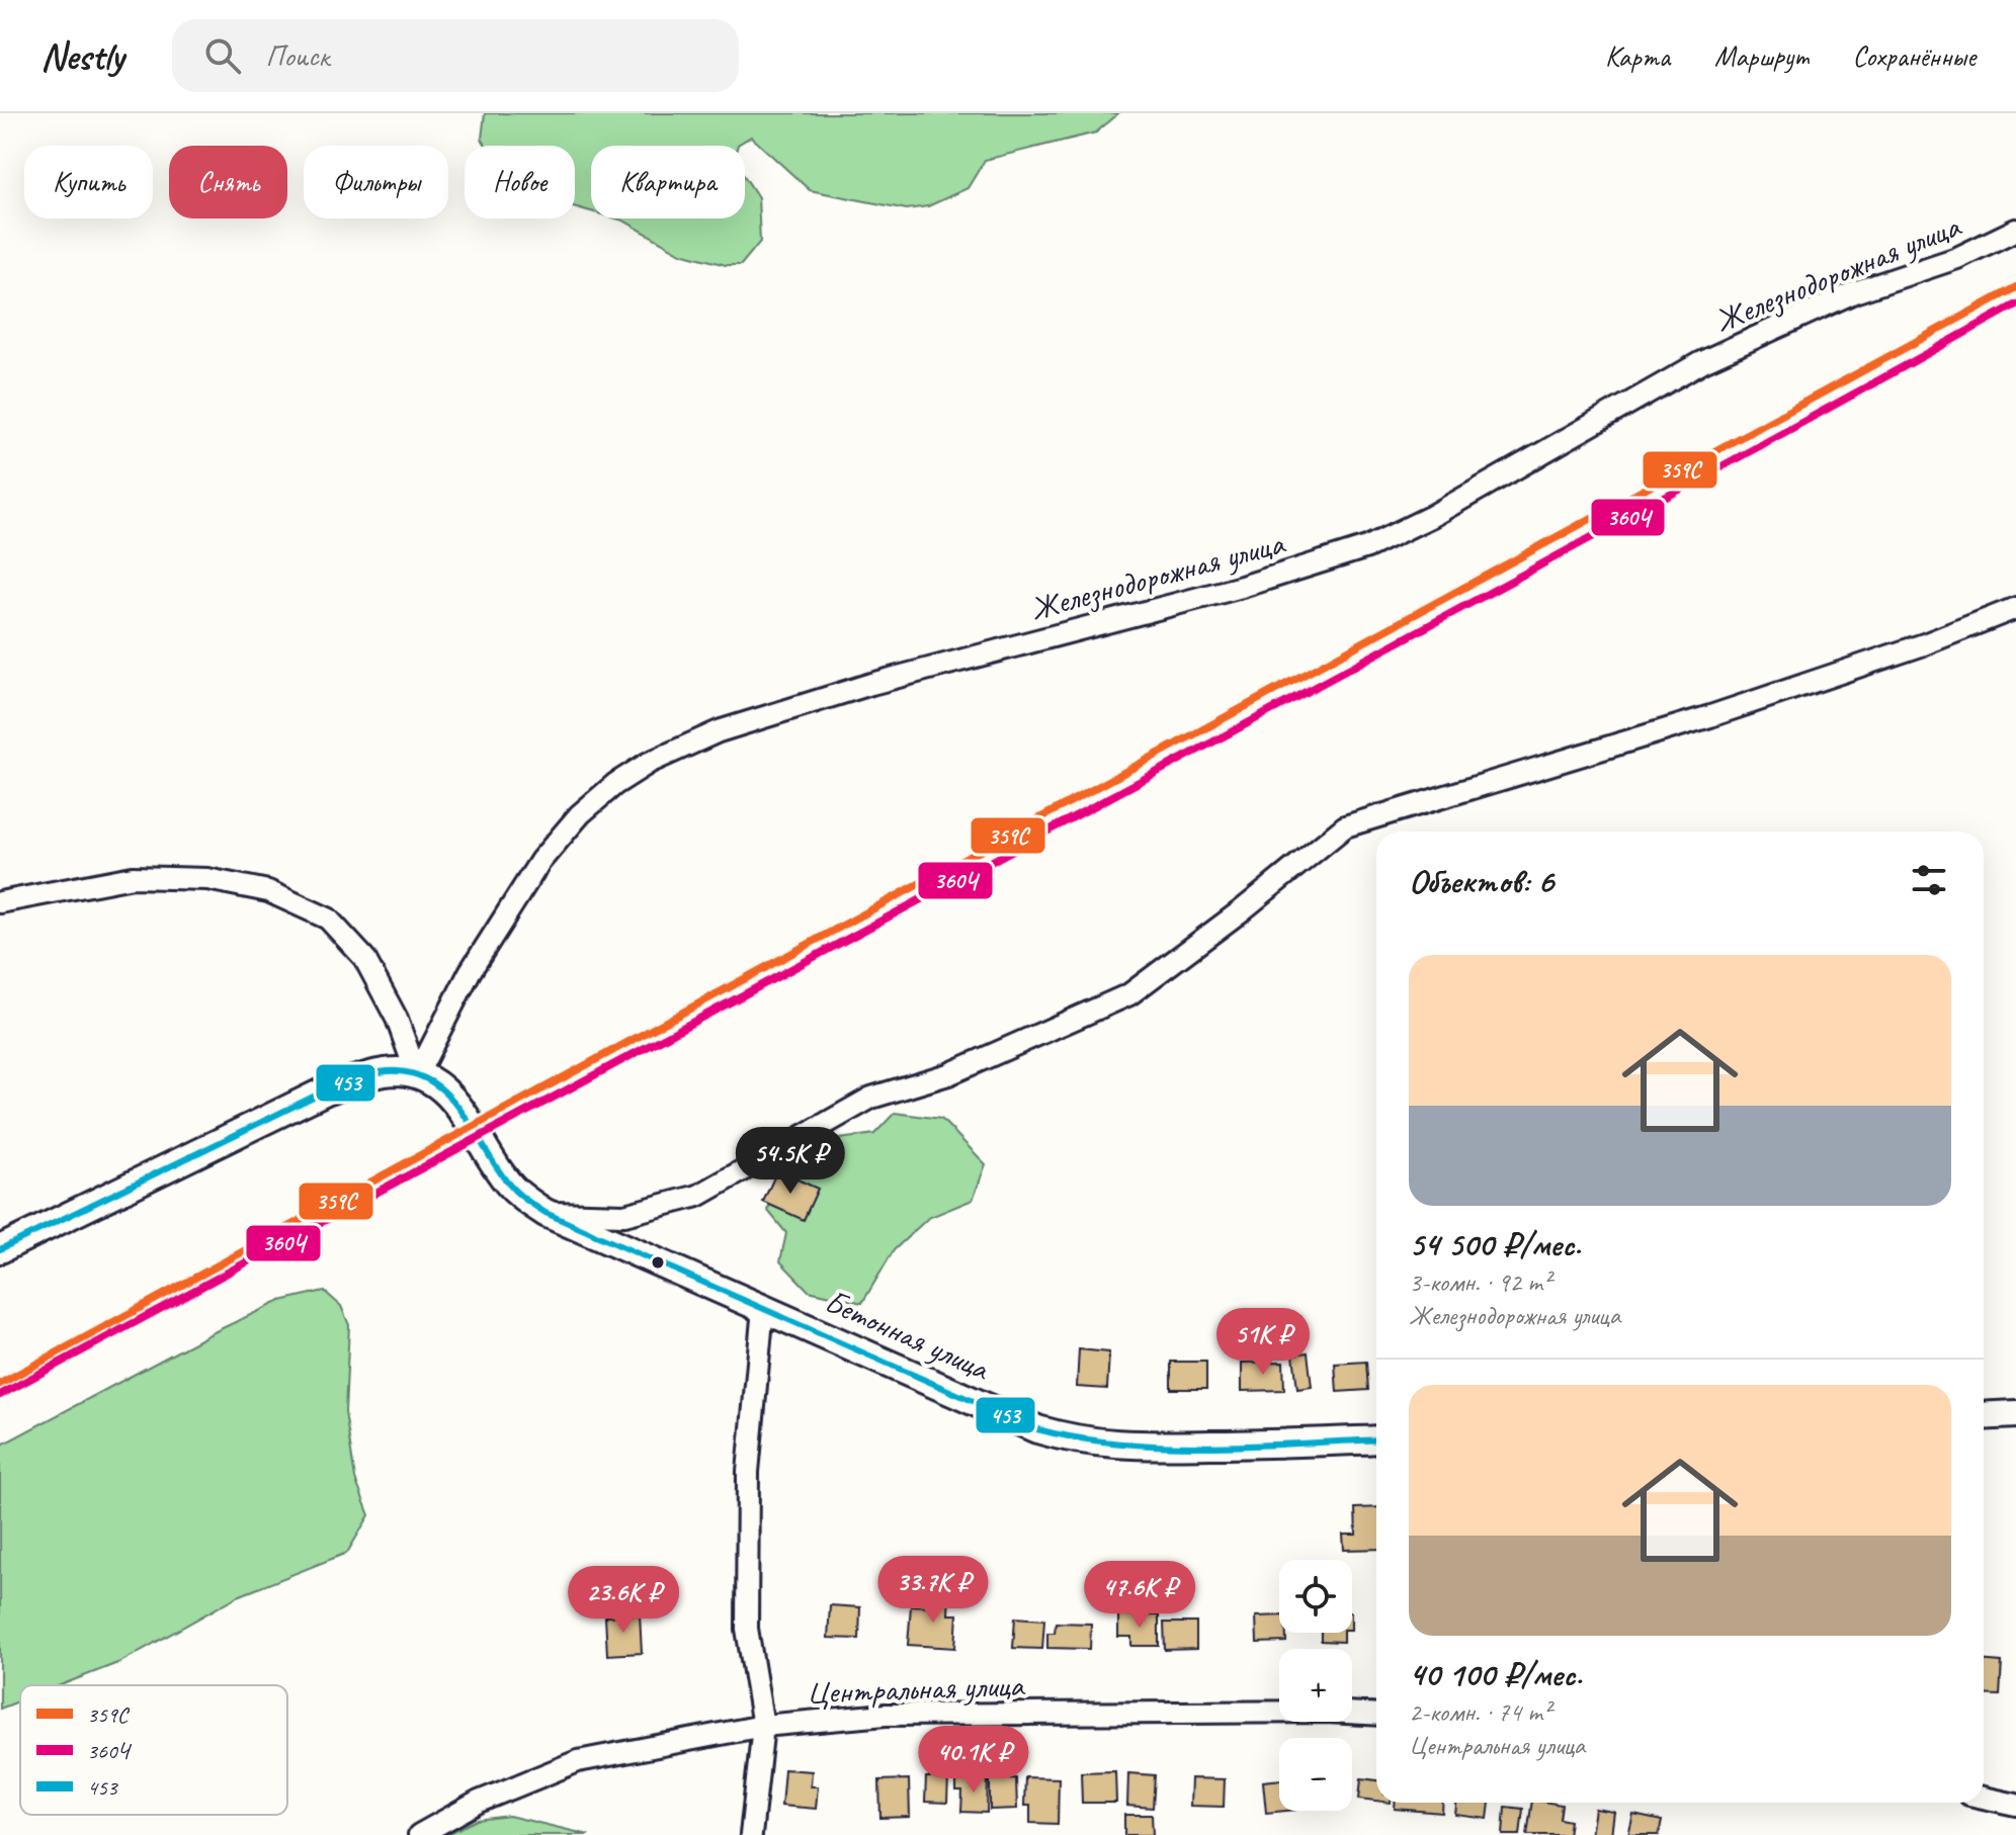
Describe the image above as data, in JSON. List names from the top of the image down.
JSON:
{
  "streets": {
    "main road": ["Бетонная улица"],
    "street": ["Железнодорожная улица", "Центральная улица"]
  },
  "crossings": [
    ["Железнодорожная улица", "Бетонная улица"]
  ],
  "lines": ["transit line 359С", "transit line 360Ч", "transit line 453"],
  "legend": ["359С", "360Ч", "453"],
  "page": {
    "header": "Nestly",
    "search": "Поиск",
    "nav": ["Карта", "Маршрут", "Сохранённые"],
    "chip": [
      "Купить",
      "Снять",
      "Фильтры",
      "Новое",
      "Квартира"
    ],
    "heading": "Объектов: 6",
    "list": [
      {
        "name": "54 500 ₽/мес.",
        "note": "3-комн. · 92 m² · Железнодорожная улица"
      },
      {
        "name": "40 100 ₽/мес.",
        "note": "2-комн. · 74 m² · Центральная улица"
      }
    ],
    "price": [
      "54.5K ₽",
      "51K ₽",
      "33.7K ₽",
      "47.6K ₽",
      "23.6K ₽",
      "40.1K ₽"
    ],
    "map_buttons": ["+", "−"]
  }
}
